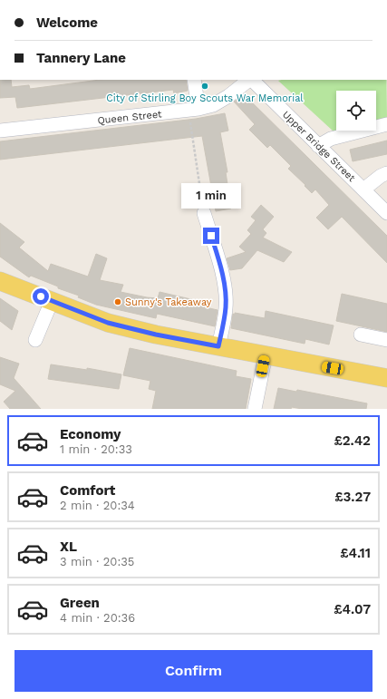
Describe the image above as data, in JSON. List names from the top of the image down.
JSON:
{
  "streets": {
    "street": ["Queen Street", "Upper Bridge Street"]
  },
  "places": ["City of Stirling Boy Scouts War Memorial", "Sunny's Takeaway"],
  "page": {
    "banner": ["Welcome", "Tannery Lane"],
    "bubble": "1 min",
    "list": [
      {
        "name": "Economy",
        "note": "1 min · 20:33",
        "value": "£2.42"
      },
      {
        "name": "Comfort",
        "note": "2 min · 20:34",
        "value": "£3.27"
      },
      {
        "name": "XL",
        "note": "3 min · 20:35",
        "value": "£4.11"
      },
      {
        "name": "Green",
        "note": "4 min · 20:36",
        "value": "£4.07"
      }
    ],
    "buttons": "Confirm"
  }
}
